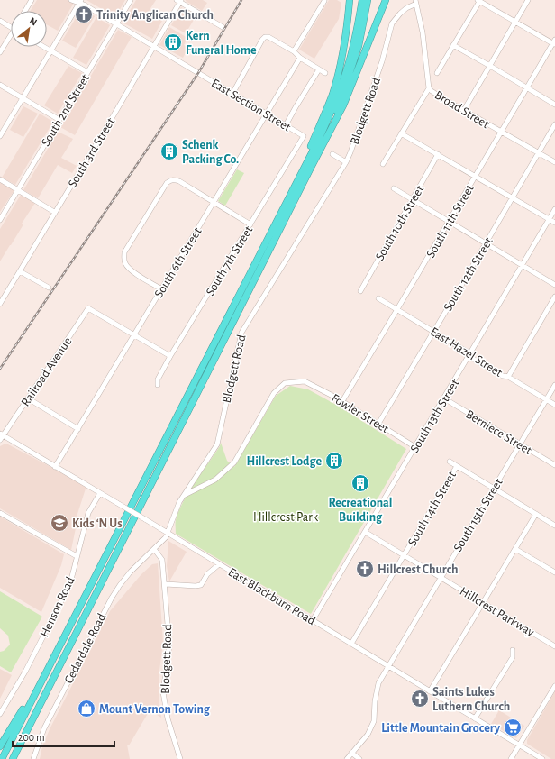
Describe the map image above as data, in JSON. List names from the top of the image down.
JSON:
{
  "streets": {
    "street": [
      "East Section Street",
      "Broad Street",
      "South 2nd Street",
      "Blodgett Road",
      "South 3rd Street",
      "South 11th Street",
      "South 10th Street",
      "South 7th Street",
      "South 6th Street",
      "South 12th Street",
      "East Hazel Street",
      "Railroad Avenue",
      "Fowler Street",
      "South 13th Street",
      "Berniece Street",
      "South 14th Street",
      "South 15th Street",
      "East Blackburn Road",
      "Henson Road",
      "Hillcrest Parkway",
      "Cedardale Road"
    ]
  },
  "crossings": [
    ["East Section Street", "South 2nd Street"],
    ["East Section Street", "South 3rd Street"],
    ["East Section Street", "South 7th Street"],
    ["East Section Street", "South 6th Street"],
    ["Broad Street", "Blodgett Road"],
    ["Broad Street", "South 11th Street"],
    ["Broad Street", "South 12th Street"],
    ["Blodgett Road", "Fowler Street"],
    ["Blodgett Road", "East Blackburn Road"],
    ["Blodgett Road", "Cedardale Road"],
    ["South 11th Street", "East Hazel Street"],
    ["South 11th Street", "Fowler Street"],
    ["South 6th Street", "Railroad Avenue"],
    ["South 6th Street", "East Blackburn Road"],
    ["South 12th Street", "East Hazel Street"],
    ["South 12th Street", "Fowler Street"],
    ["East Hazel Street", "South 13th Street"],
    ["East Hazel Street", "South 15th Street"],
    ["Railroad Avenue", "East Blackburn Road"],
    ["Fowler Street", "South 13th Street"],
    ["South 13th Street", "Berniece Street"],
    ["South 13th Street", "East Blackburn Road"],
    ["South 13th Street", "Hillcrest Parkway"],
    ["Berniece Street", "South 15th Street"],
    ["South 14th Street", "East Blackburn Road"],
    ["South 14th Street", "Hillcrest Parkway"],
    ["South 15th Street", "East Blackburn Road"],
    ["South 15th Street", "Hillcrest Parkway"],
    ["East Blackburn Road", "Henson Road"]
  ],
  "parks": ["Hillcrest Park"],
  "places": {
    "church": ["Trinity Anglican Church", "Hillcrest Church", "Saints Lukes Luthern Church"],
    "building": [
      "Kern Funeral Home",
      "Schenk Packing Co.",
      "Hillcrest Lodge",
      "Recreational Building"
    ],
    "school or university": ["Kids ‘N Us"],
    "shop": ["Mount Vernon Towing"],
    "supermarket": ["Little Mountain Grocery"]
  },
  "scale_bar": "200 m",
  "north": "top right"
}
